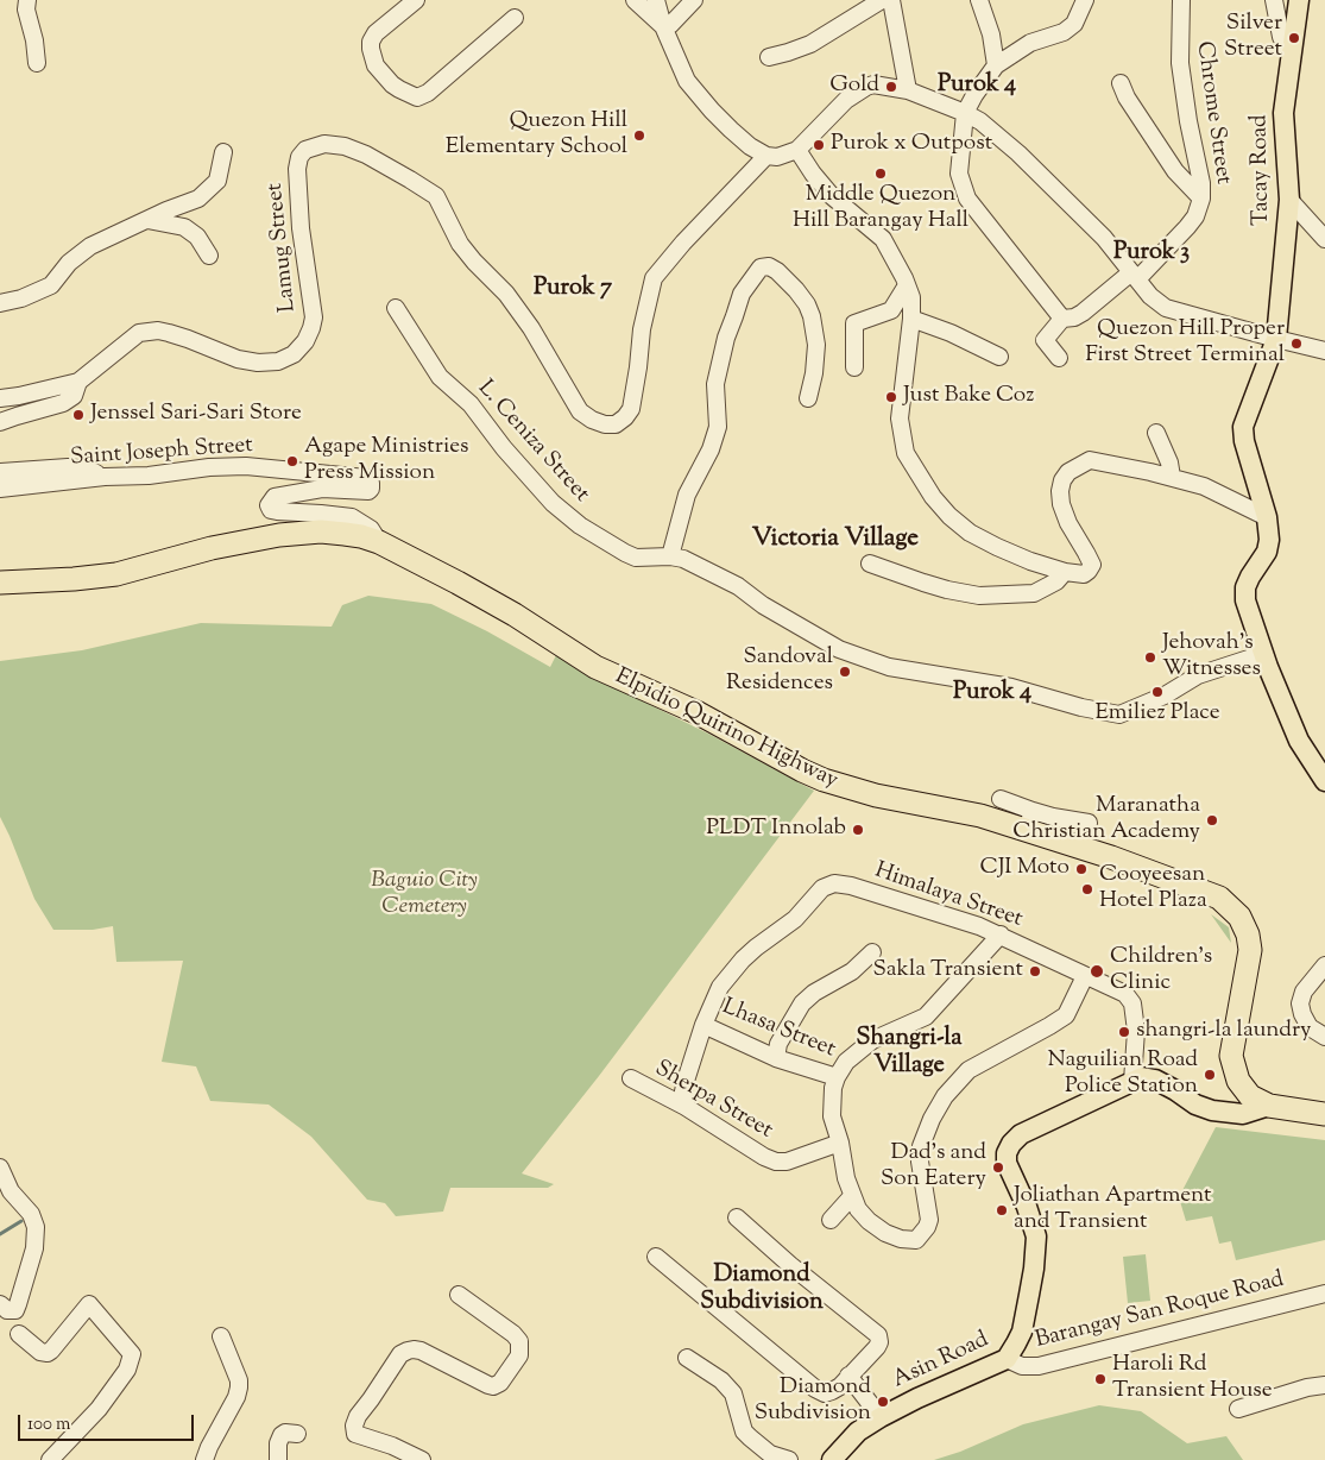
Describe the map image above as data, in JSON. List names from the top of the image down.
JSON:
{
  "streets": {
    "highway": ["Elpidio Quirino Highway"],
    "main road": ["Tacay Road", "Asin Road"],
    "street": [
      "Chrome Street",
      "Lamug Street",
      "L. Ceniza Street",
      "Saint Joseph Street",
      "Himalaya Street",
      "Lhasa Street",
      "Sherpa Street",
      "Barangay San Roque Road"
    ]
  },
  "crossings": [
    ["Saint Joseph Street", "Elpidio Quirino Highway"],
    ["Elpidio Quirino Highway", "Asin Road"],
    ["Himalaya Street", "Lhasa Street"],
    ["Himalaya Street", "Asin Road"],
    ["Barangay San Roque Road", "Asin Road"]
  ],
  "districts": [
    "Purok 4",
    "Purok 3",
    "Purok 7",
    "Victoria Village",
    "Purok 4",
    "Shangri-la Village",
    "Diamond Subdivision"
  ],
  "parks": ["Baguio City Cemetery"],
  "places": [
    "Silver Street",
    "Gold",
    "Quezon Hill Elementary School",
    "Purok x Outpost",
    "Middle Quezon Hill Barangay Hall",
    "Quezon Hill Proper First Street Terminal",
    "Just Bake Coz",
    "Jenssel Sari-Sari Store",
    "Agape Ministries Press Mission",
    "Jehovah's Witnesses",
    "Sandoval Residences",
    "Emiliez Place",
    "Maranatha Christian Academy",
    "PLDT Innolab",
    "CJI Moto",
    "Cooyeesan Hotel Plaza",
    "Sakla Transient",
    "Children's Clinic",
    "shangri-la laundry",
    "Naguilian Road Police Station",
    "Dad's and Son Eatery",
    "Joliathan Apartment and Transient",
    "Haroli Rd Transient House",
    "Diamond Subdivision"
  ],
  "scale_bar": "100 m"
}
